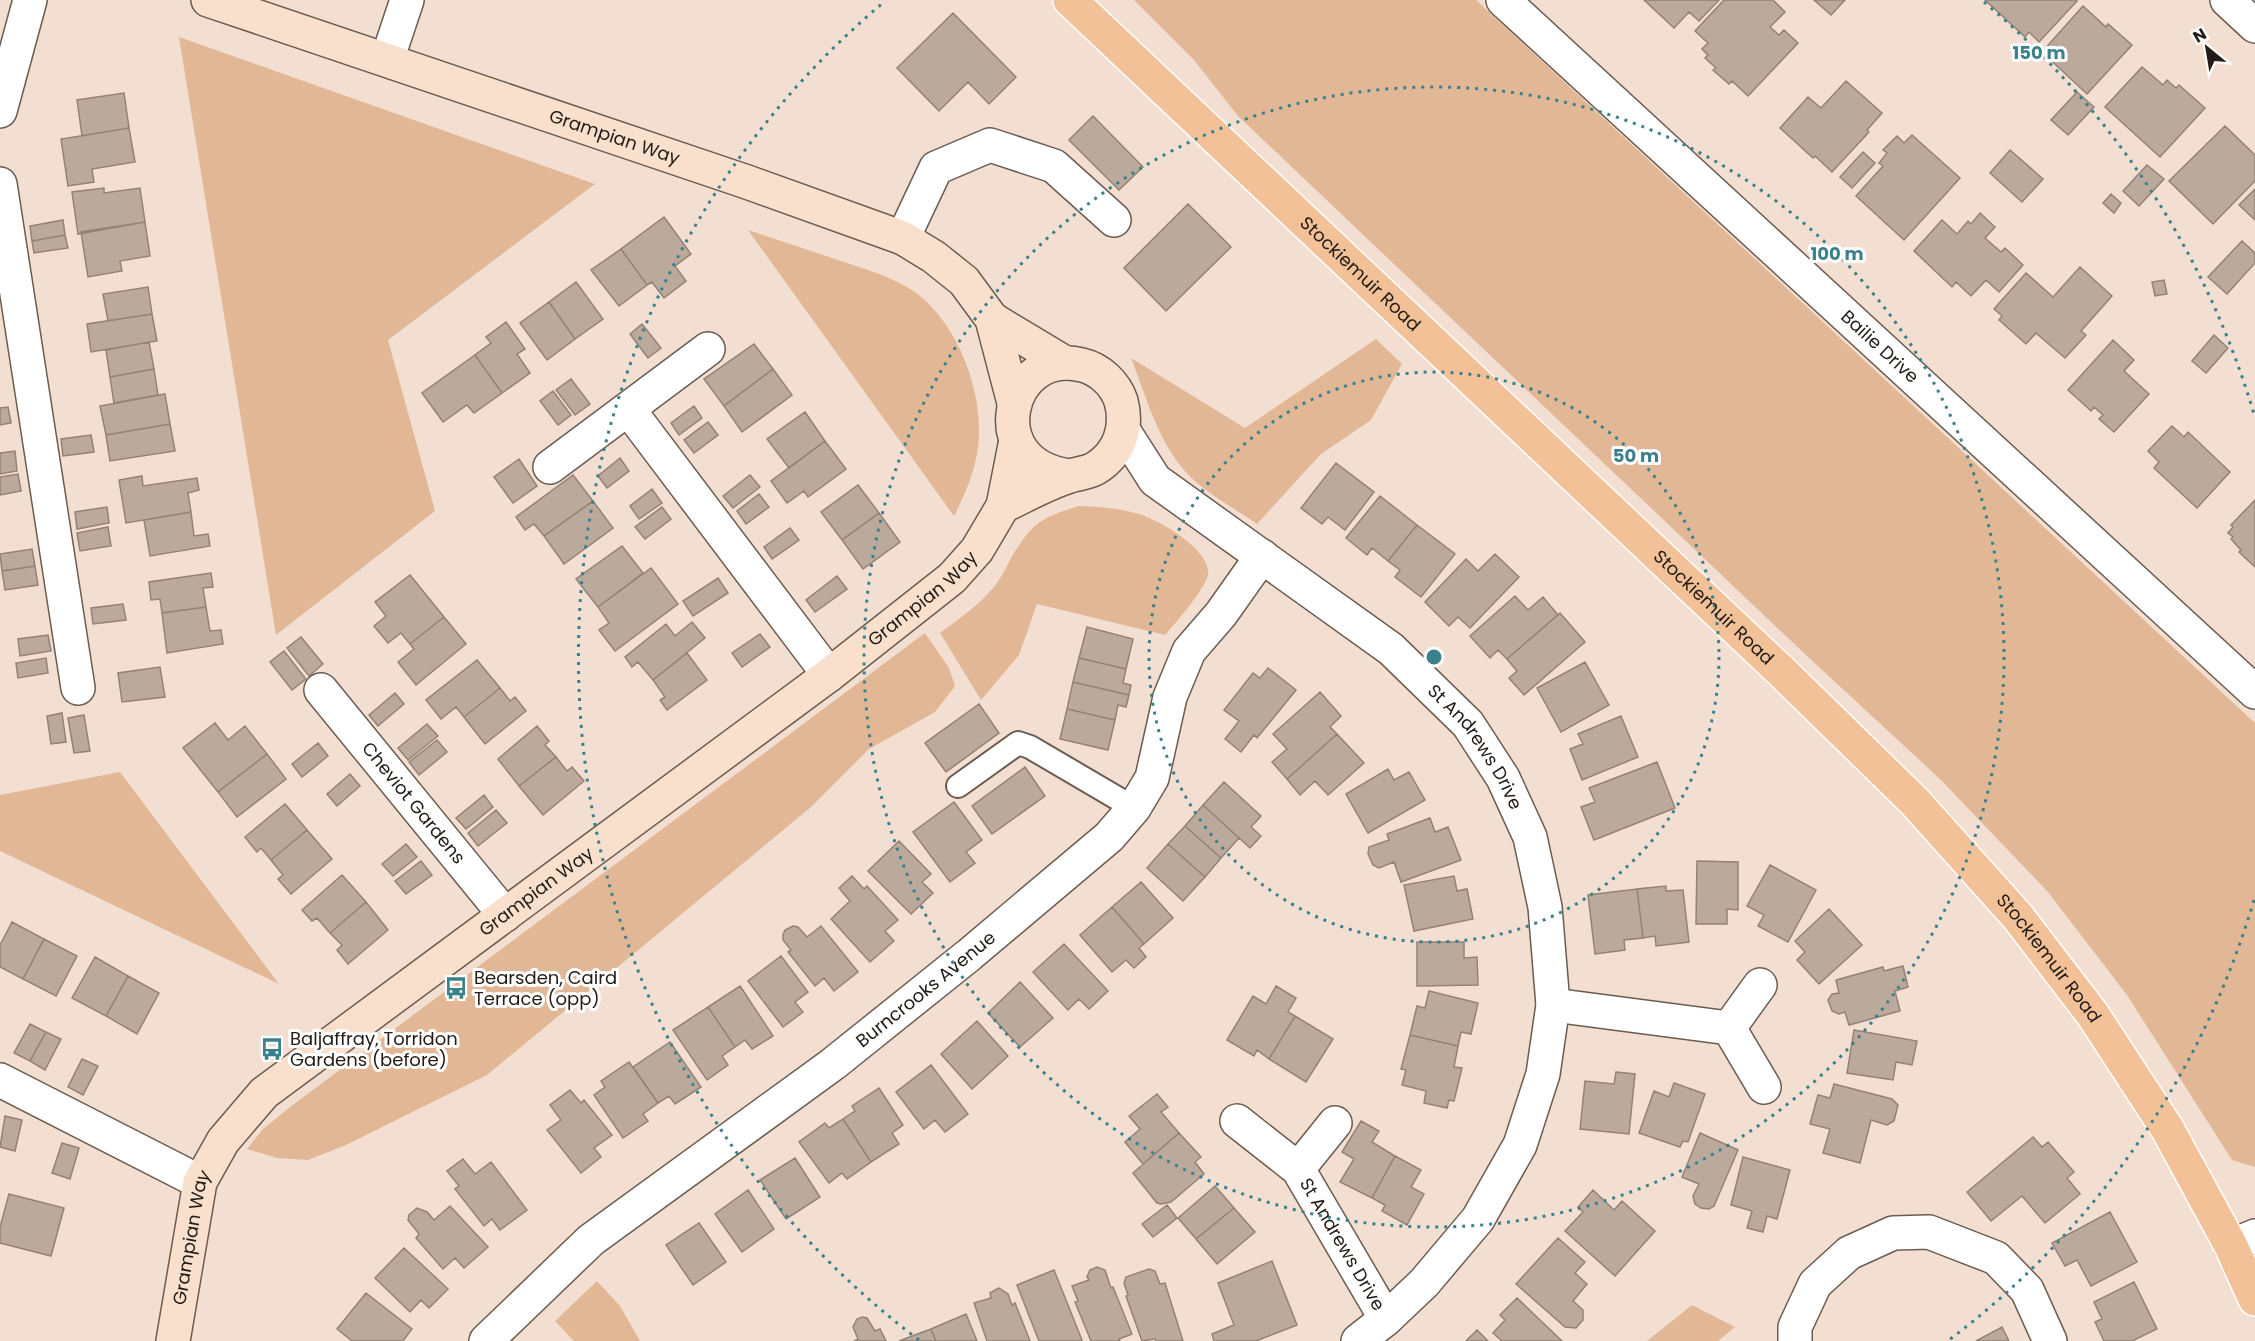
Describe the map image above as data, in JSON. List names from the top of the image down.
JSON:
{
  "streets": {
    "main road": ["Stockiemuir Road"],
    "street": [
      "Grampian Way",
      "Bailie Drive",
      "St Andrews Drive",
      "Cheviot Gardens",
      "Burncrooks Avenue"
    ]
  },
  "crossings": [
    ["Grampian Way", "St Andrews Drive"],
    ["Grampian Way", "Cheviot Gardens"],
    ["St Andrews Drive", "Burncrooks Avenue"]
  ],
  "places": {
    "bus stop": ["Bearsden, Caird Terrace (opp)", "Baljaffray, Torridon Gardens (before)"]
  },
  "north": "top left",
  "rings": ["150 m", "100 m", "50 m"]
}
